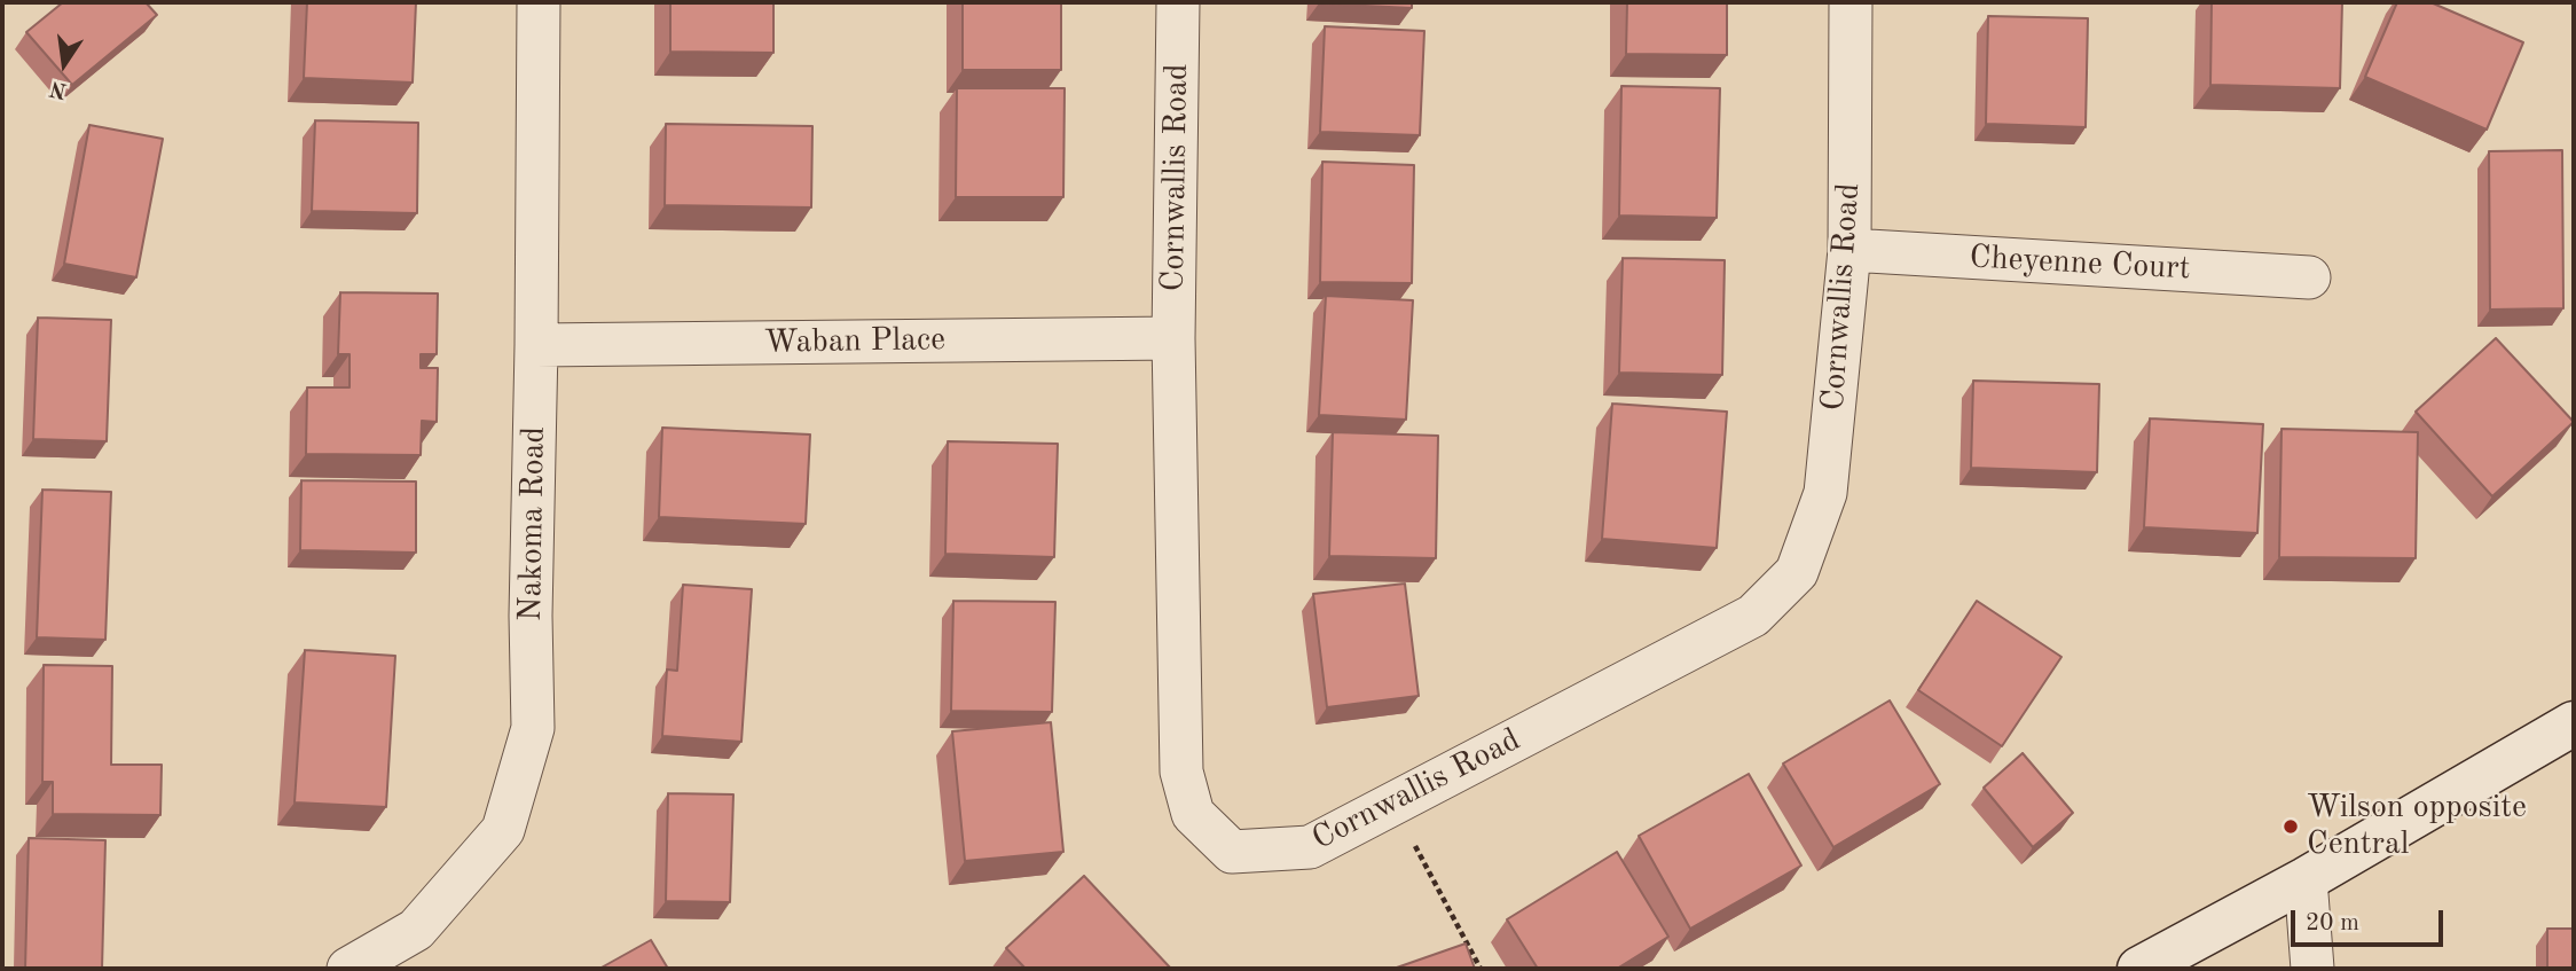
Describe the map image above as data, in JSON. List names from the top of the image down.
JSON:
{
  "streets": {
    "street": [
      "Cornwallis Road",
      "Cheyenne Court",
      "Waban Place",
      "Nakoma Road"
    ]
  },
  "crossings": [
    ["Cornwallis Road", "Cheyenne Court"],
    ["Cornwallis Road", "Waban Place"],
    ["Waban Place", "Nakoma Road"]
  ],
  "places": ["Wilson opposite Central"],
  "scale_bar": "20 m",
  "north": "bottom"
}
